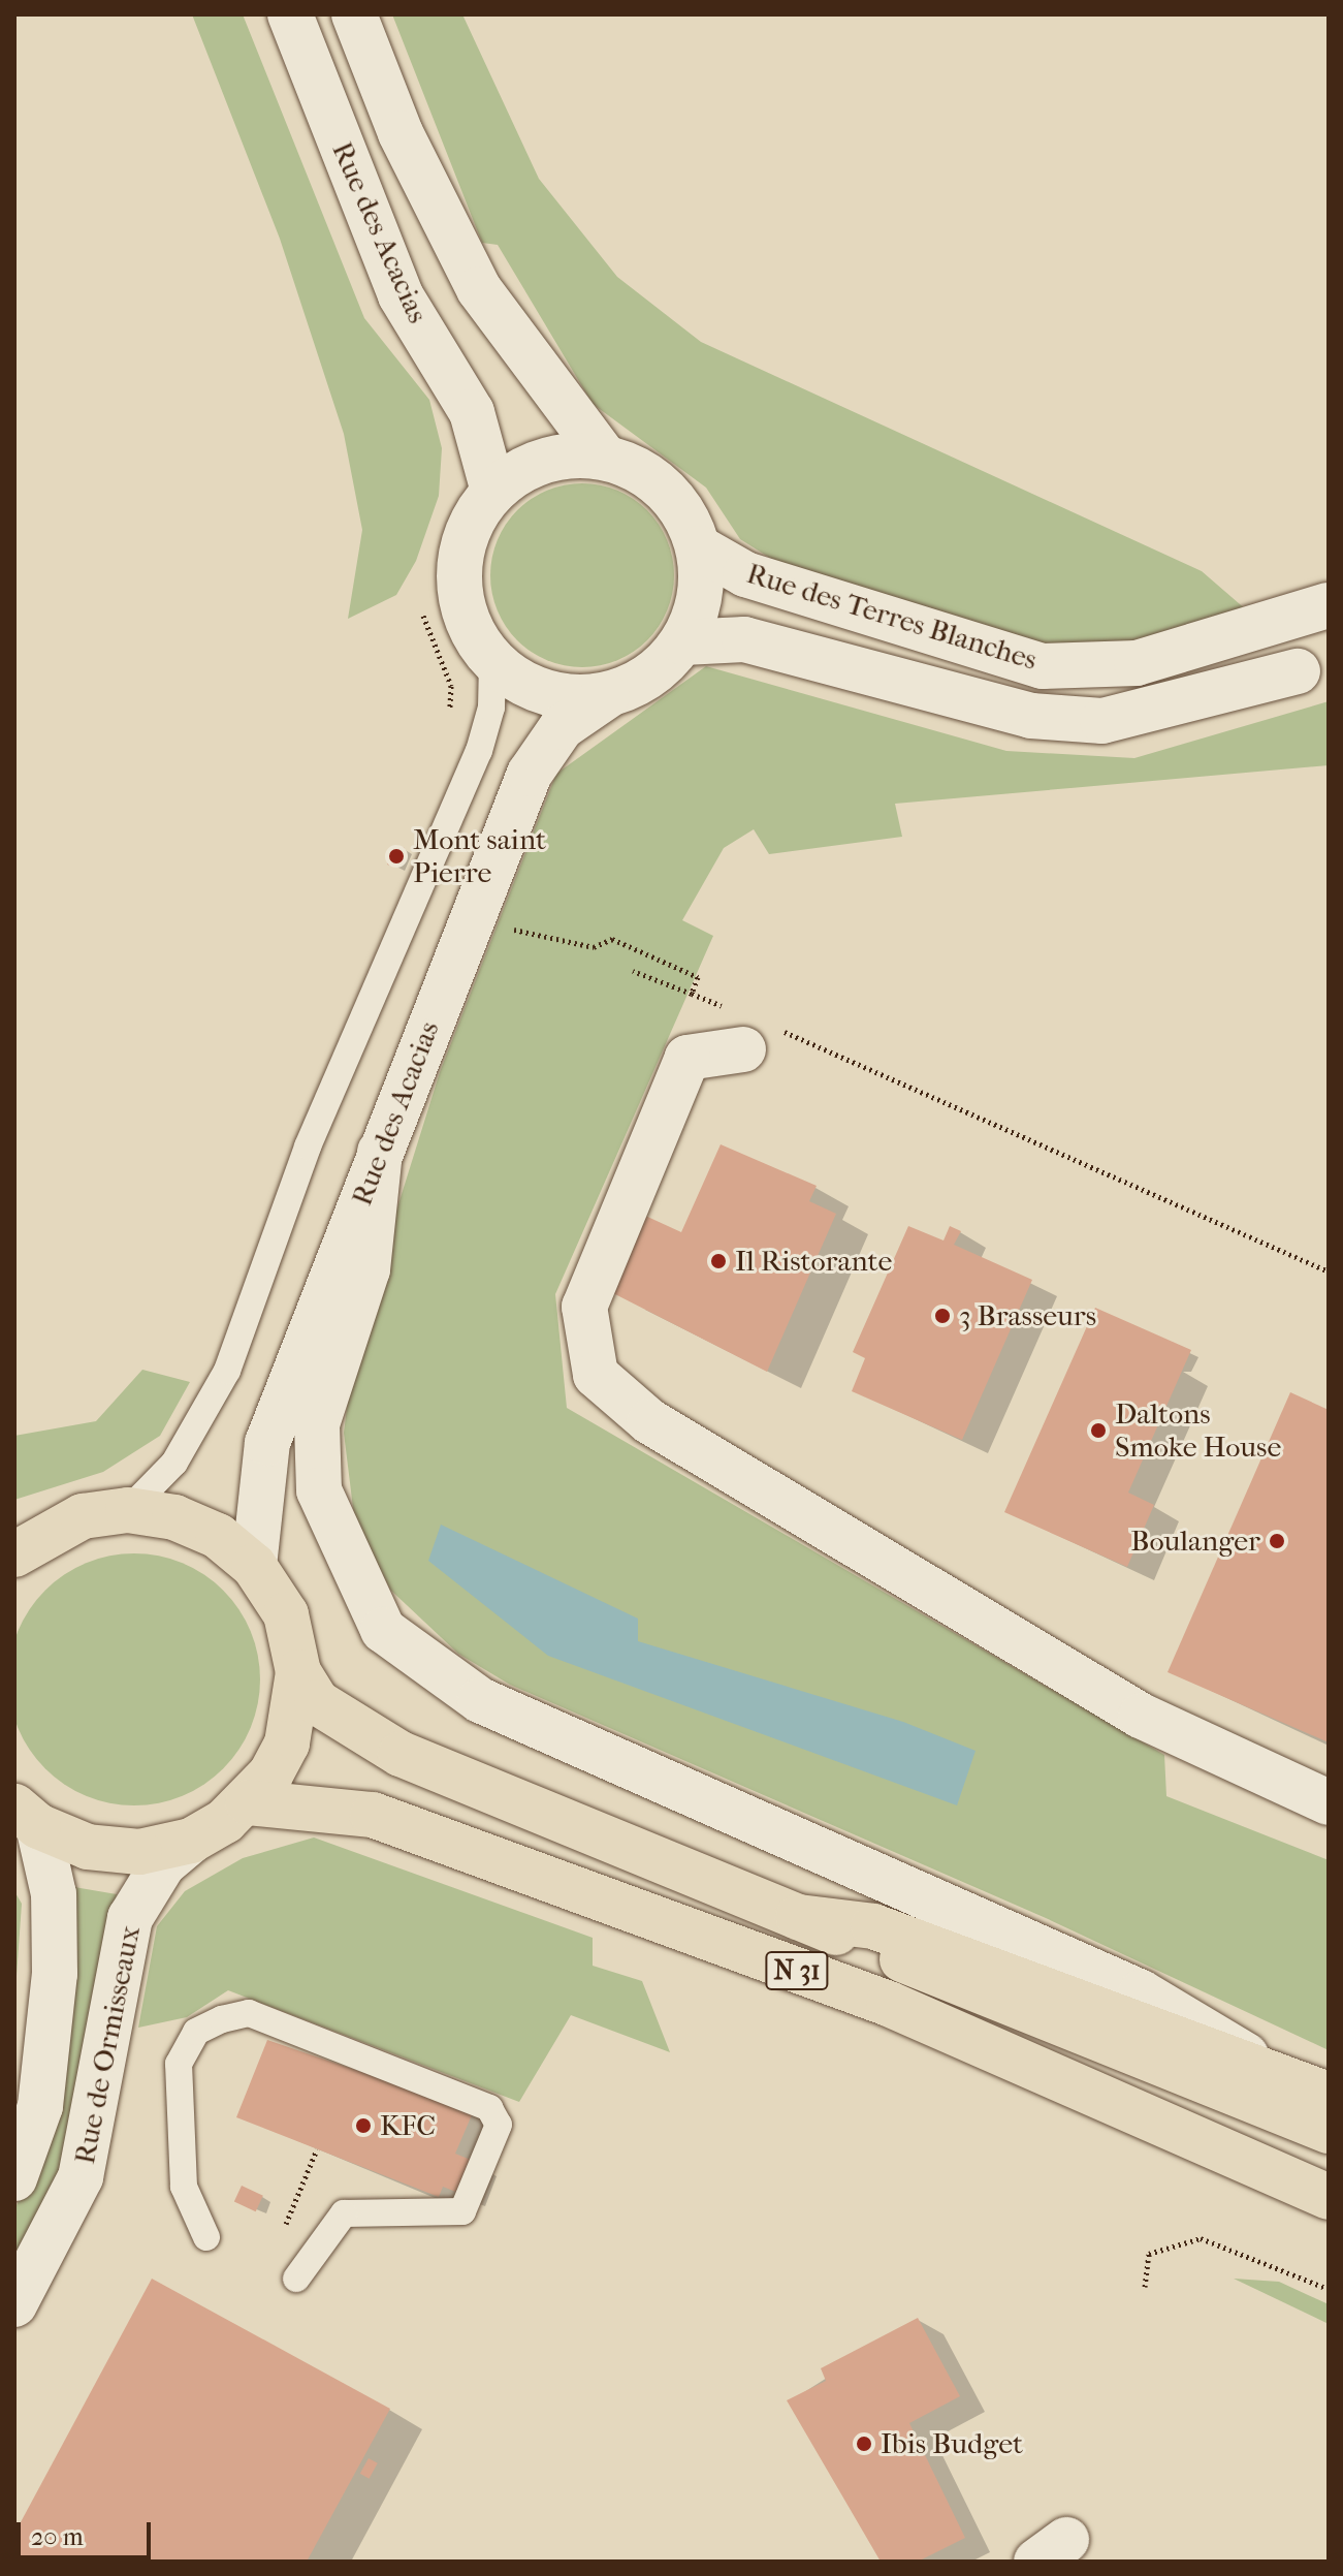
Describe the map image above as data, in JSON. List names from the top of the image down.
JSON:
{
  "streets": {
    "main road": ["N 31"],
    "street": ["Rue des Acacias", "Rue des Terres Blanches", "Rue de Ormisseaux"]
  },
  "crossings": [
    ["Rue des Acacias", "Rue des Terres Blanches"]
  ],
  "places": [
    "Mont saint Pierre",
    "Il Ristorante",
    "3 Brasseurs",
    "Daltons Smoke House",
    "Boulanger",
    "KFC",
    "Ibis Budget"
  ],
  "scale_bar": "20 m"
}
